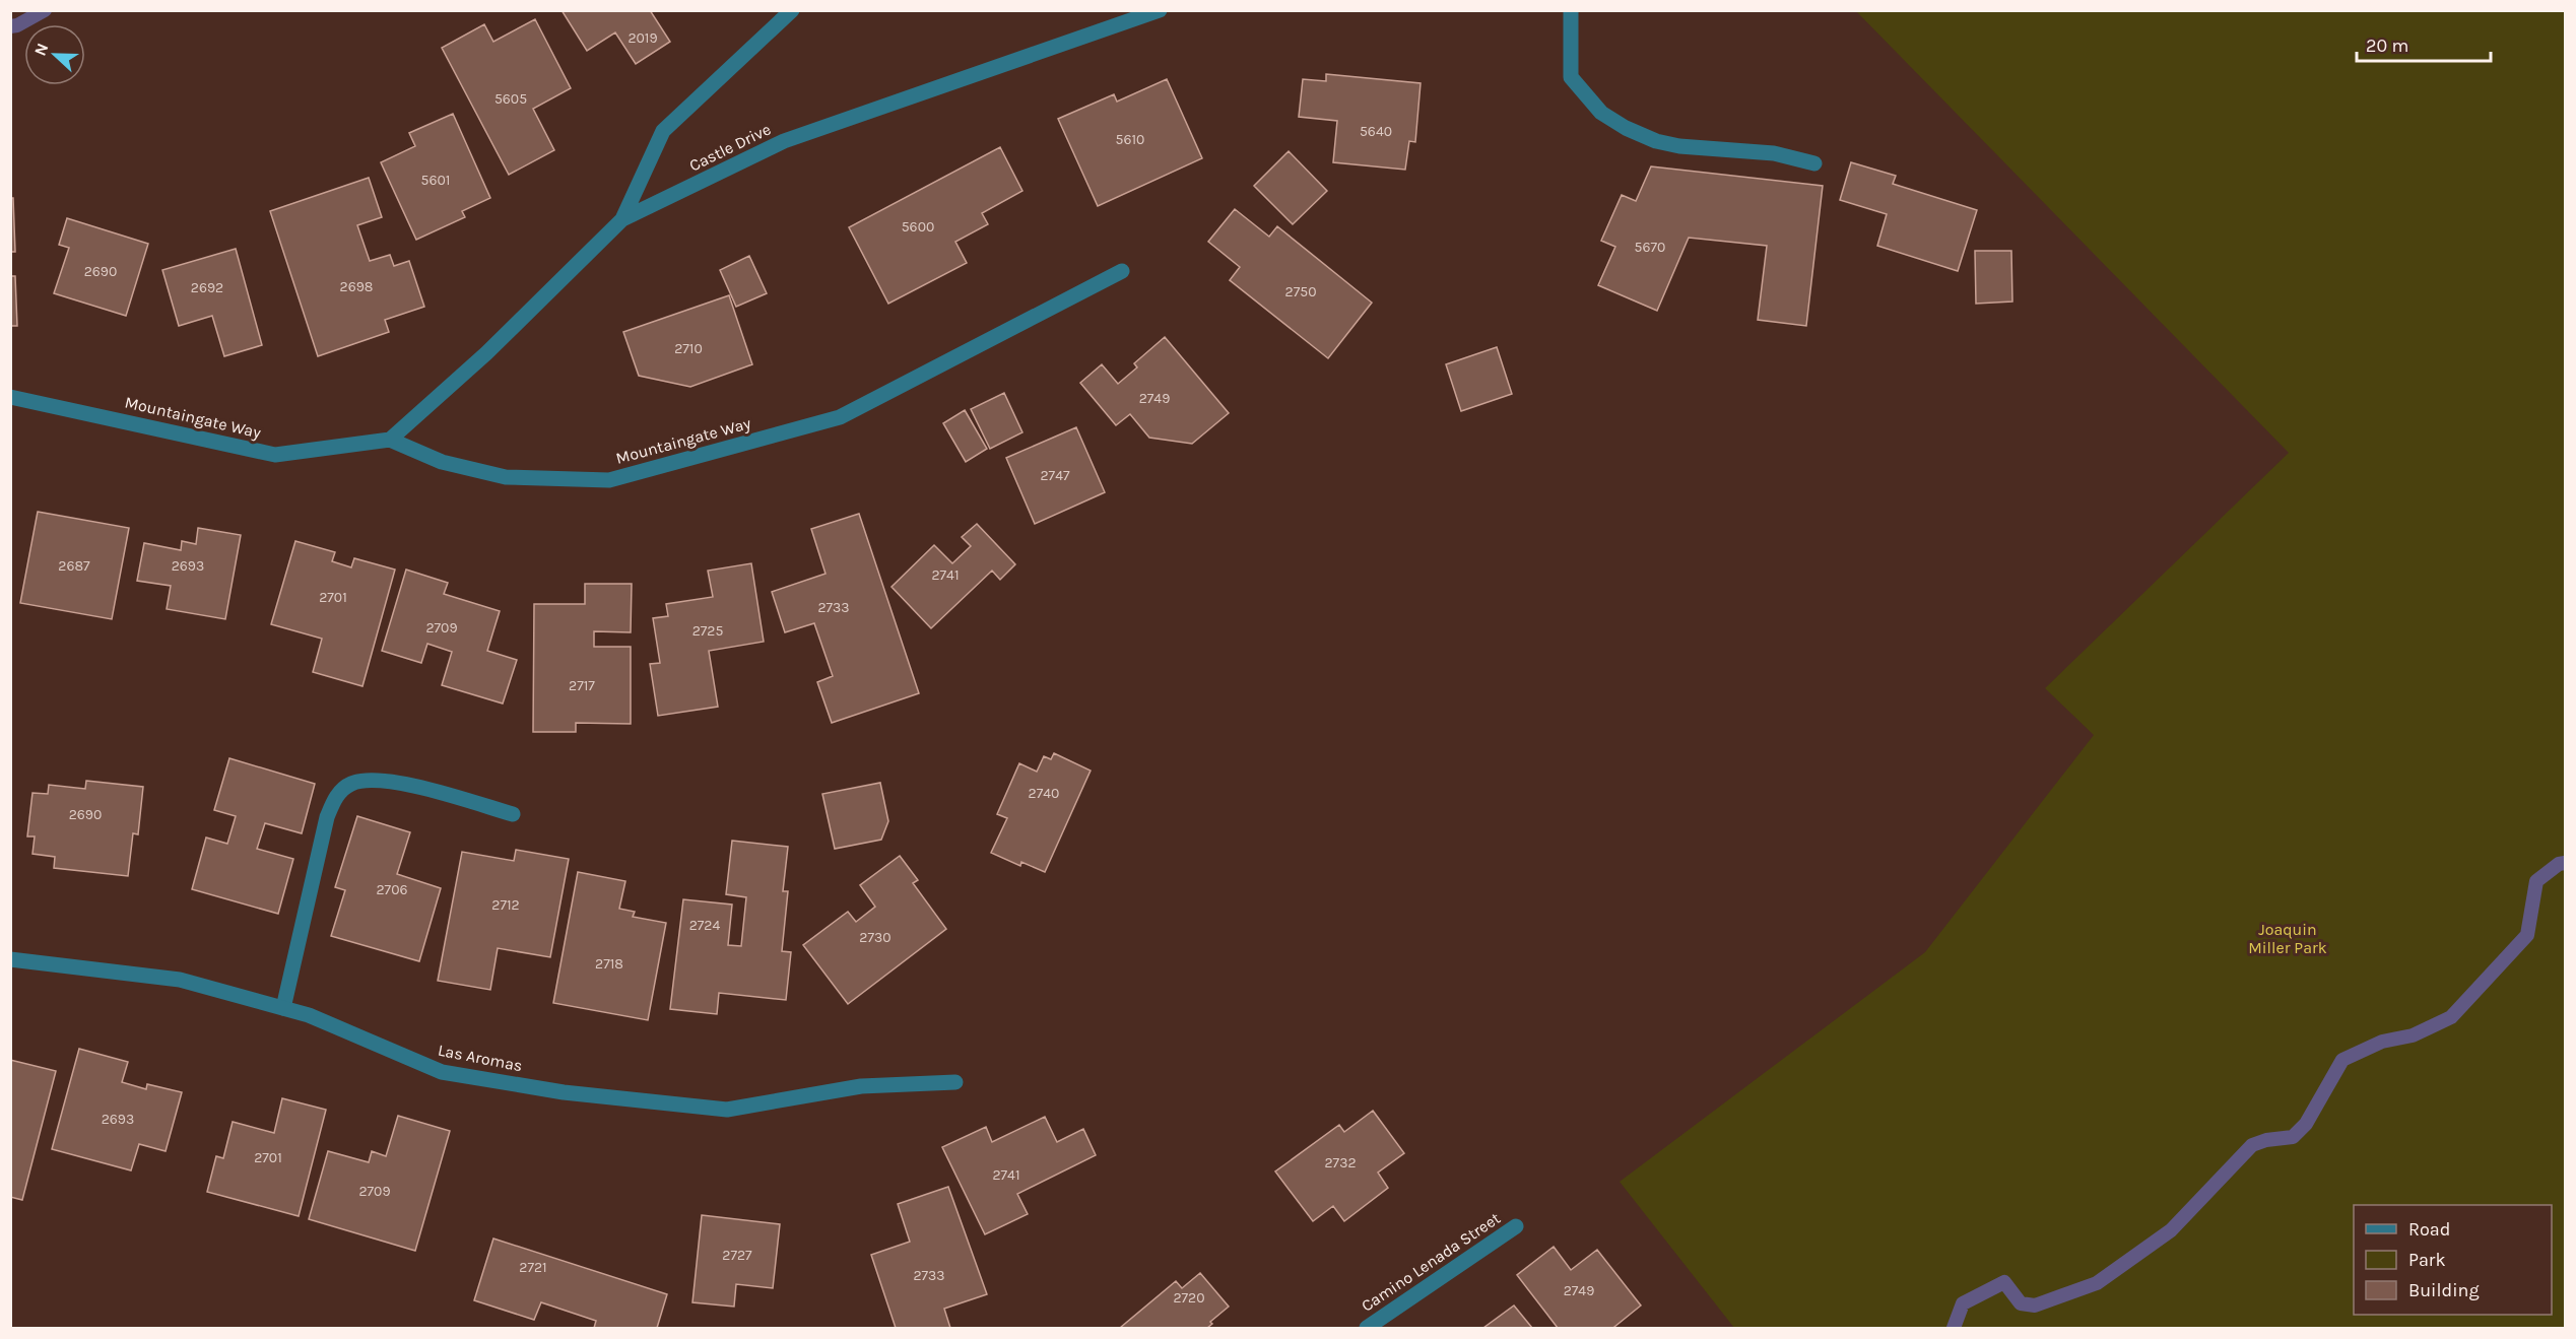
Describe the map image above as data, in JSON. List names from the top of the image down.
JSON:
{
  "streets": {
    "street": [
      "Castle Drive",
      "Mountaingate Way",
      "Las Aromas",
      "Camino Lenada Street"
    ]
  },
  "crossings": [
    ["Castle Drive", "Mountaingate Way"]
  ],
  "parks": ["Joaquin Miller Park"],
  "house_numbers": [
    "2019",
    "5605",
    "5640",
    "5610",
    "5601",
    "5600",
    "5670",
    "2690",
    "2698",
    "2692",
    "2750",
    "2710",
    "2749",
    "2747",
    "2687",
    "2693",
    "2741",
    "2701",
    "2733",
    "2709",
    "2725",
    "2717",
    "2740",
    "2690",
    "2706",
    "2712",
    "2724",
    "2730",
    "2718",
    "2693",
    "2701",
    "2732",
    "2741",
    "2709",
    "2727",
    "2721",
    "2733",
    "2749",
    "2720"
  ],
  "legend": ["Road", "Park", "Building"],
  "scale_bar": "20 m",
  "north": "left"
}
